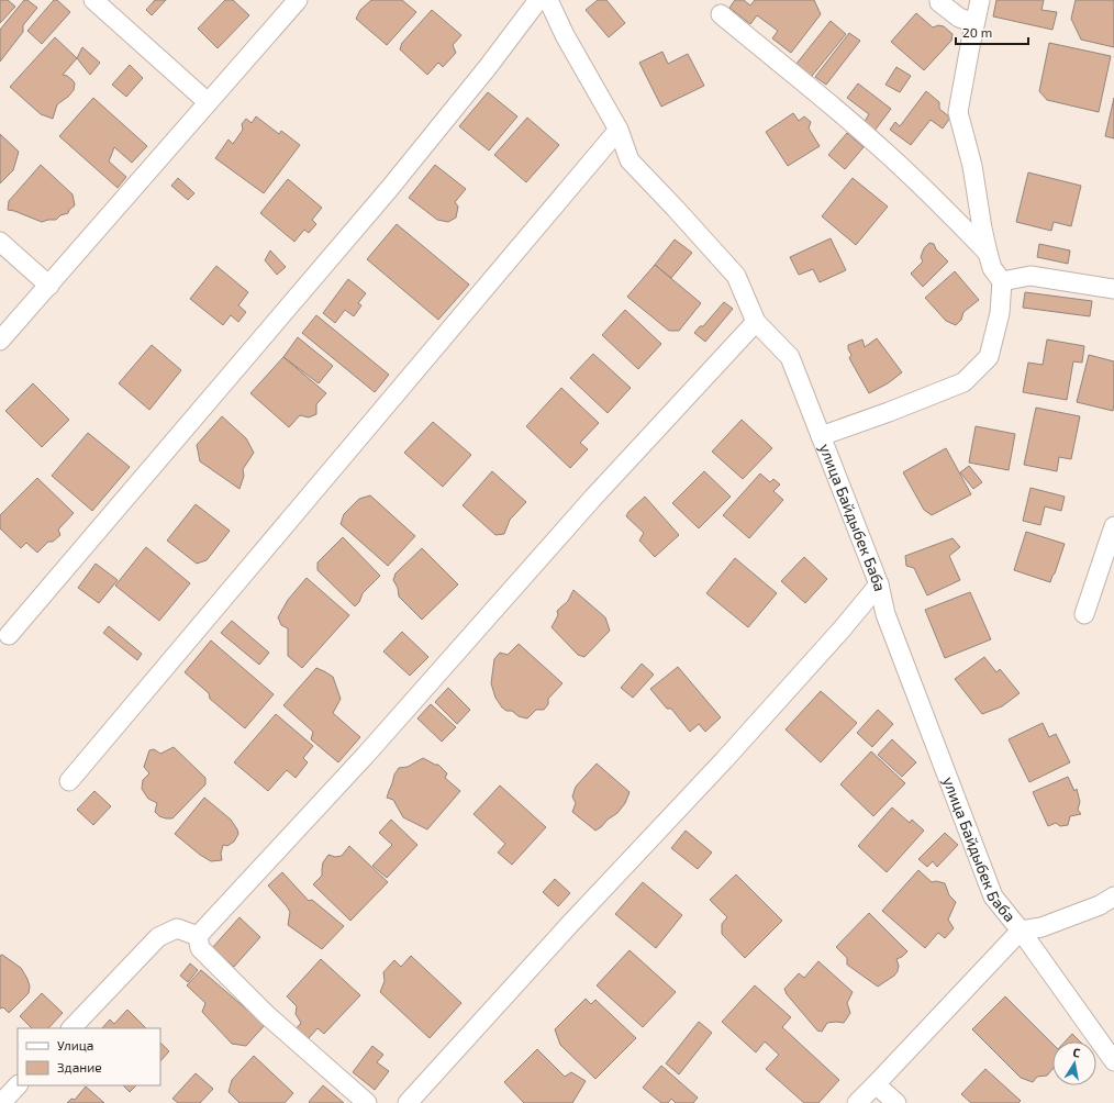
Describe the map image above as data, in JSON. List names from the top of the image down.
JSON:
{
  "streets": {
    "street": ["улица Байдыбек Баба"]
  },
  "legend": ["Улица", "Здание"],
  "scale_bar": "20 m",
  "north": "top"
}
